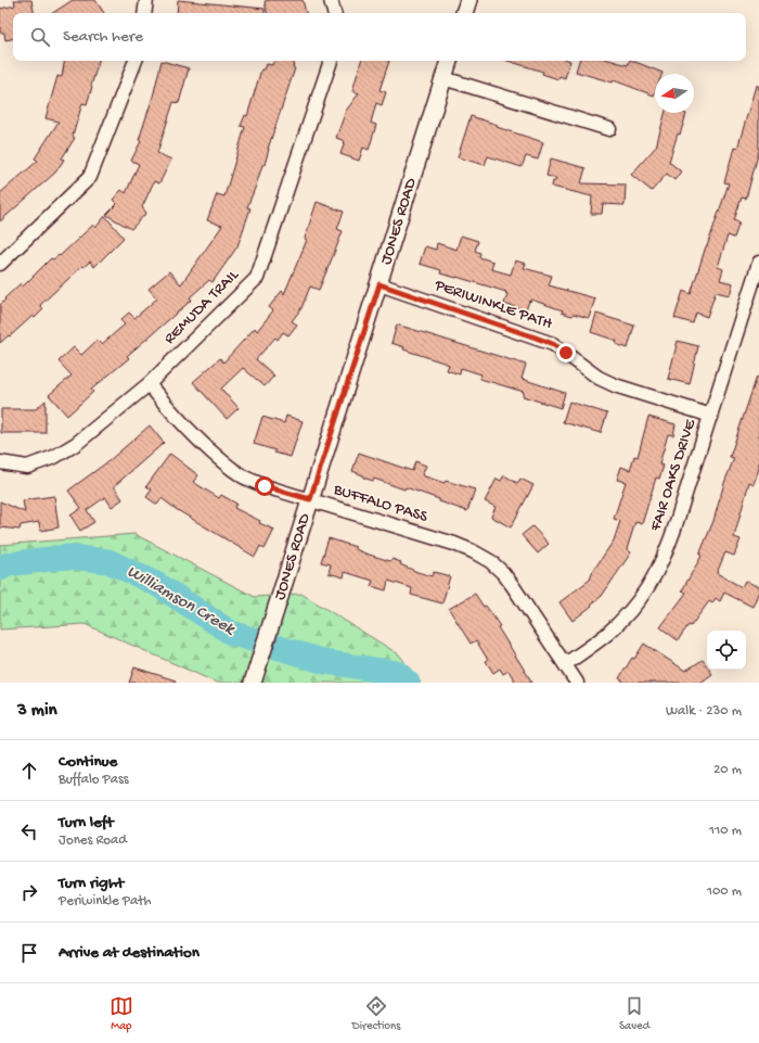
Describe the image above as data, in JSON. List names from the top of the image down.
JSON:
{
  "streets": {
    "street": [
      "JONES ROAD",
      "PERIWINKLE PATH",
      "REMUDA TRAIL",
      "FAIR OAKS DRIVE",
      "BUFFALO PASS"
    ]
  },
  "crossings": [
    ["JONES ROAD", "PERIWINKLE PATH"],
    ["JONES ROAD", "BUFFALO PASS"],
    ["PERIWINKLE PATH", "FAIR OAKS DRIVE"],
    ["REMUDA TRAIL", "BUFFALO PASS"],
    ["FAIR OAKS DRIVE", "BUFFALO PASS"]
  ],
  "water": ["Williamson Creek"],
  "north": "left",
  "page": {
    "search": "Search here",
    "heading": ["3 min", "Walk · 230 m"],
    "list": [
      ["Continue", "Buffalo Pass", "20 m"],
      ["Turn left", "Jones Road", "110 m"],
      ["Turn right", "Periwinkle Path", "100 m"],
      "Arrive at destination"
    ],
    "nav": ["Map", "Directions", "Saved"]
  }
}
